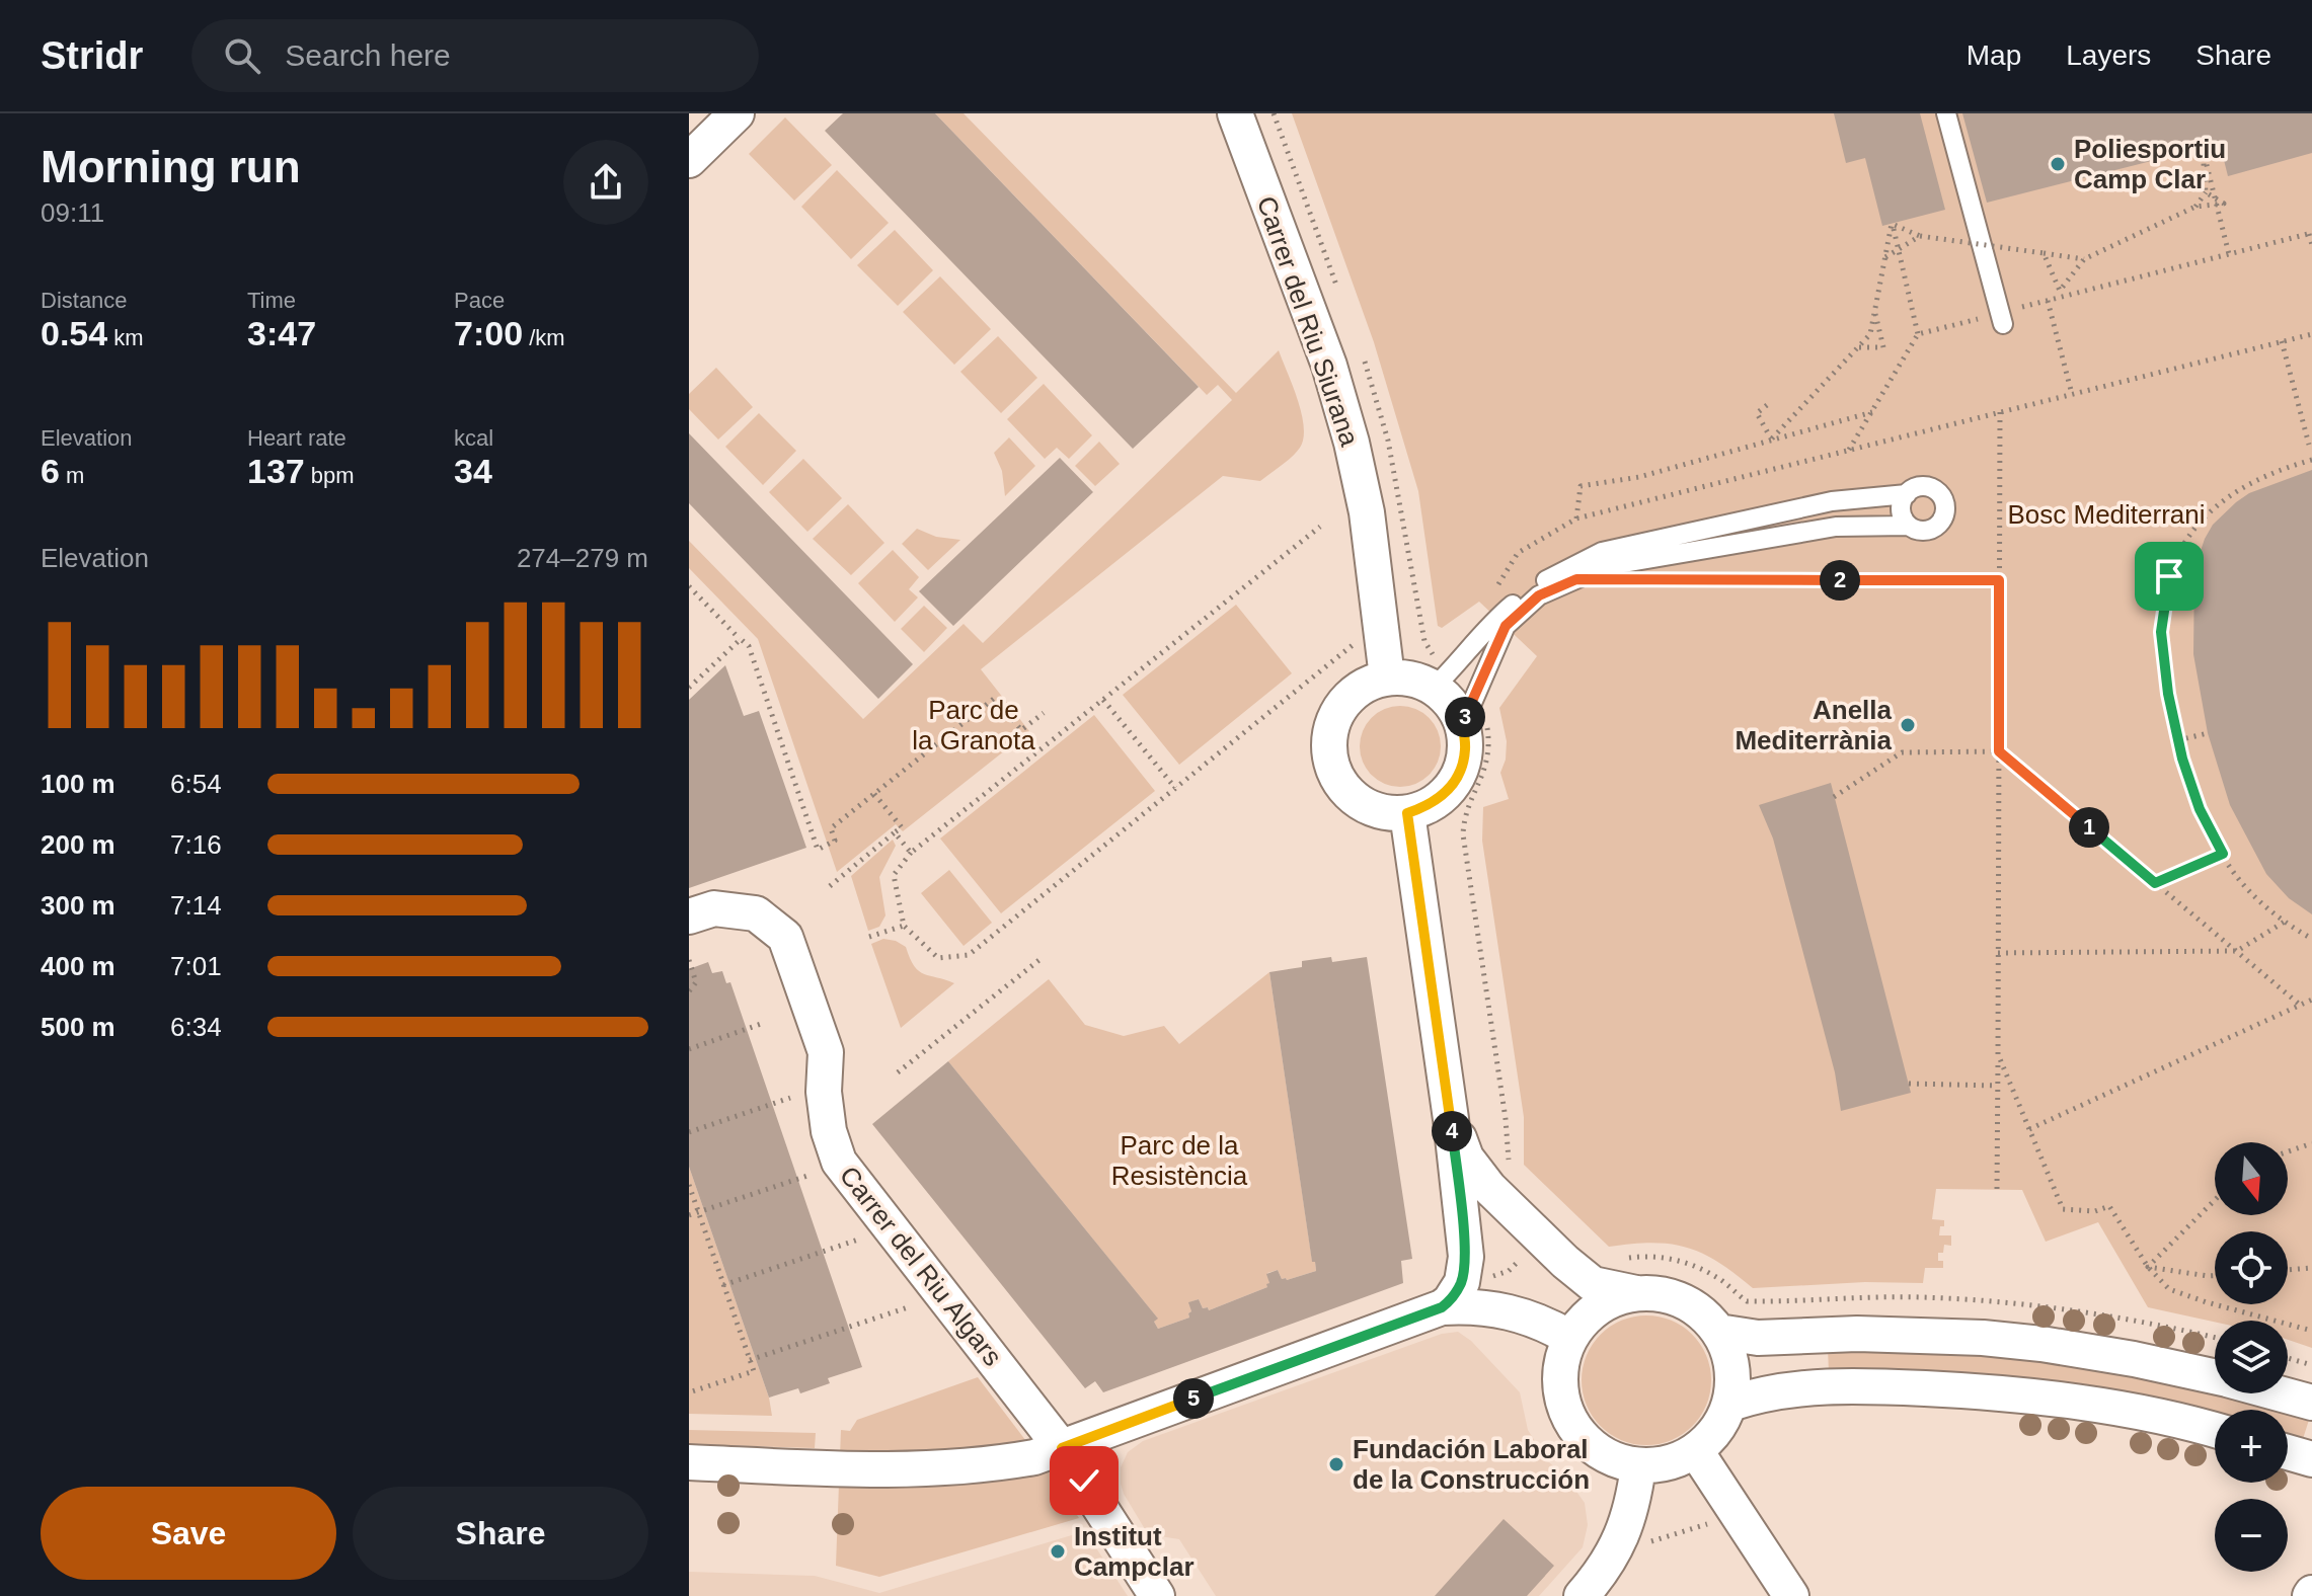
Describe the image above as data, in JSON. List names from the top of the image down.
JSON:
{
  "streets": {
    "street": ["Carrer del Riu Siurana", "Carrer del Riu Algars"]
  },
  "parks": ["Bosc Mediterrani", "Parc de la Granota", "Parc de la Resistència"],
  "places": [
    "Poliesportiu Camp Clar",
    "Anella Mediterrània",
    "Fundación Laboral de la Construcción",
    "Institut Campclar"
  ],
  "north": "bottom",
  "page": {
    "header": "Stridr",
    "search": "Search here",
    "nav": ["Map", "Layers", "Share"],
    "heading": ["Morning run", "09:11"],
    "stats": [
      ["Distance", "0.54 km"],
      ["Time", "3:47"],
      ["Pace", "7:00 /km"],
      ["Elevation", "6 m"],
      ["Heart rate", "137 bpm"],
      ["kcal", "34"]
    ],
    "chart": ["Elevation", "274–279 m"],
    "pins": [
      "2",
      "3",
      "1",
      "4",
      "5"
    ],
    "list": [
      {
        "name": "100 m",
        "note": "6:54"
      },
      {
        "name": "200 m",
        "note": "7:16"
      },
      {
        "name": "300 m",
        "note": "7:14"
      },
      {
        "name": "400 m",
        "note": "7:01"
      },
      {
        "name": "500 m",
        "note": "6:34"
      }
    ],
    "map_buttons": ["+", "−"],
    "buttons": ["Save", "Share"]
  }
}
